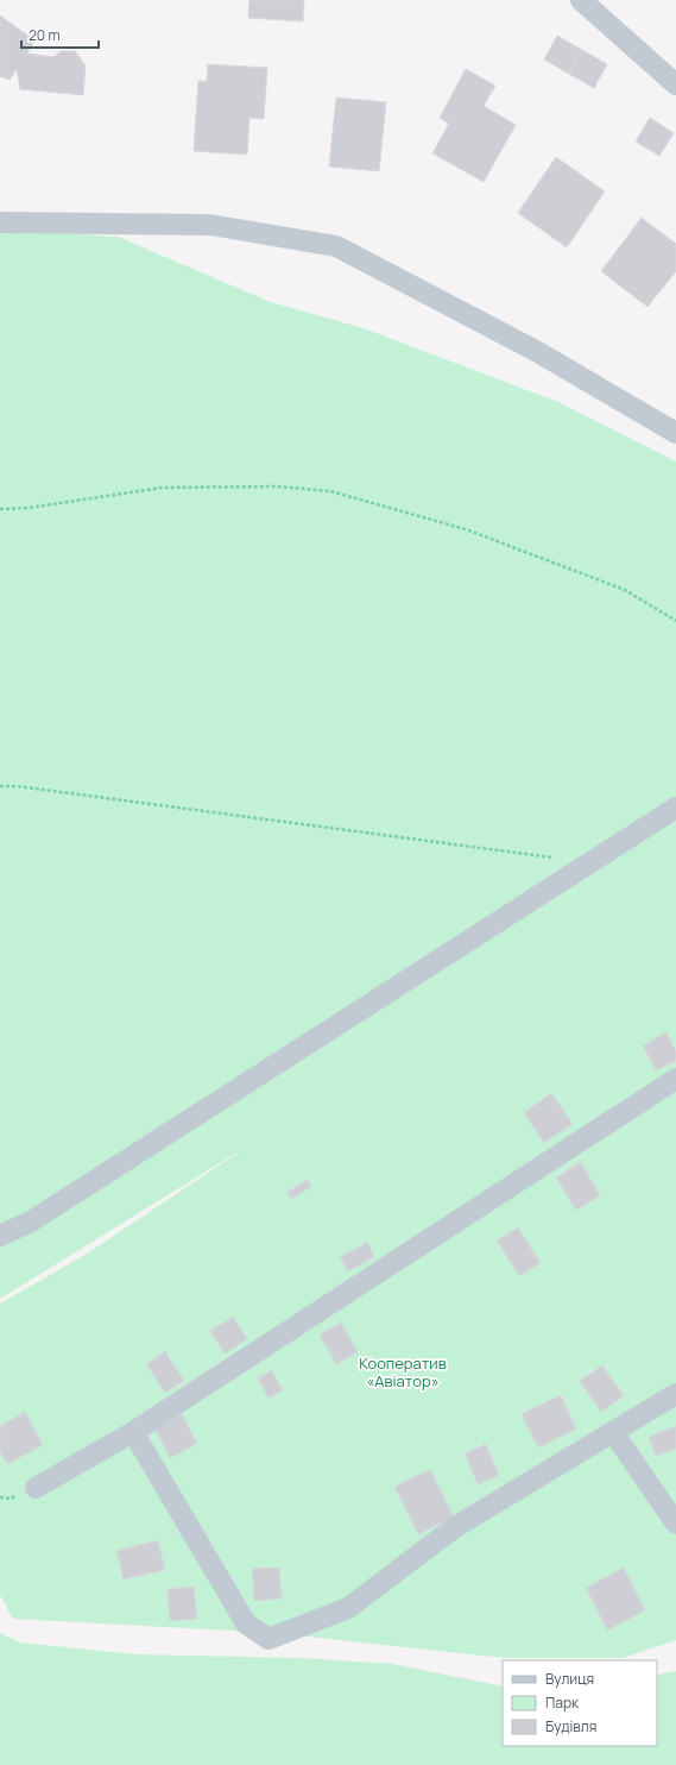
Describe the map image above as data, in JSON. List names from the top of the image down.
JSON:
{
  "parks": ["Кооператив «Авіатор»"],
  "legend": ["Вулиця", "Парк", "Будівля"],
  "scale_bar": "20 m"
}
